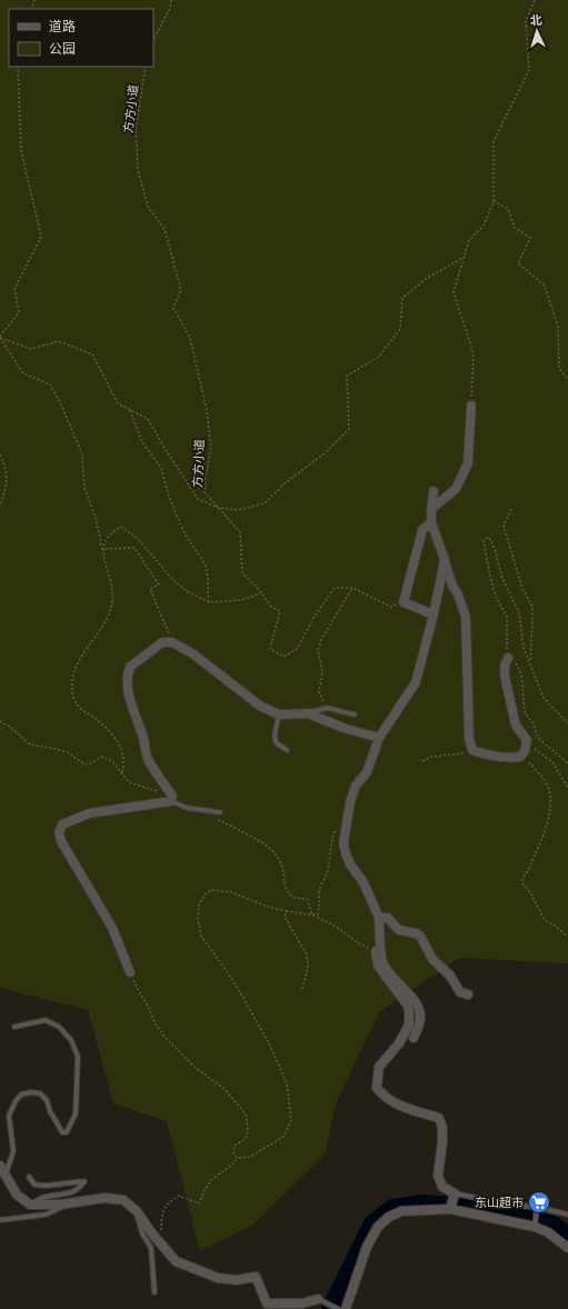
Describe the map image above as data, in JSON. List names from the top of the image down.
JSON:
{
  "streets": {
    "path": ["方方小道"]
  },
  "places": {
    "supermarket": ["东山超市"]
  },
  "legend": ["道路", "公园"],
  "north": "top"
}
